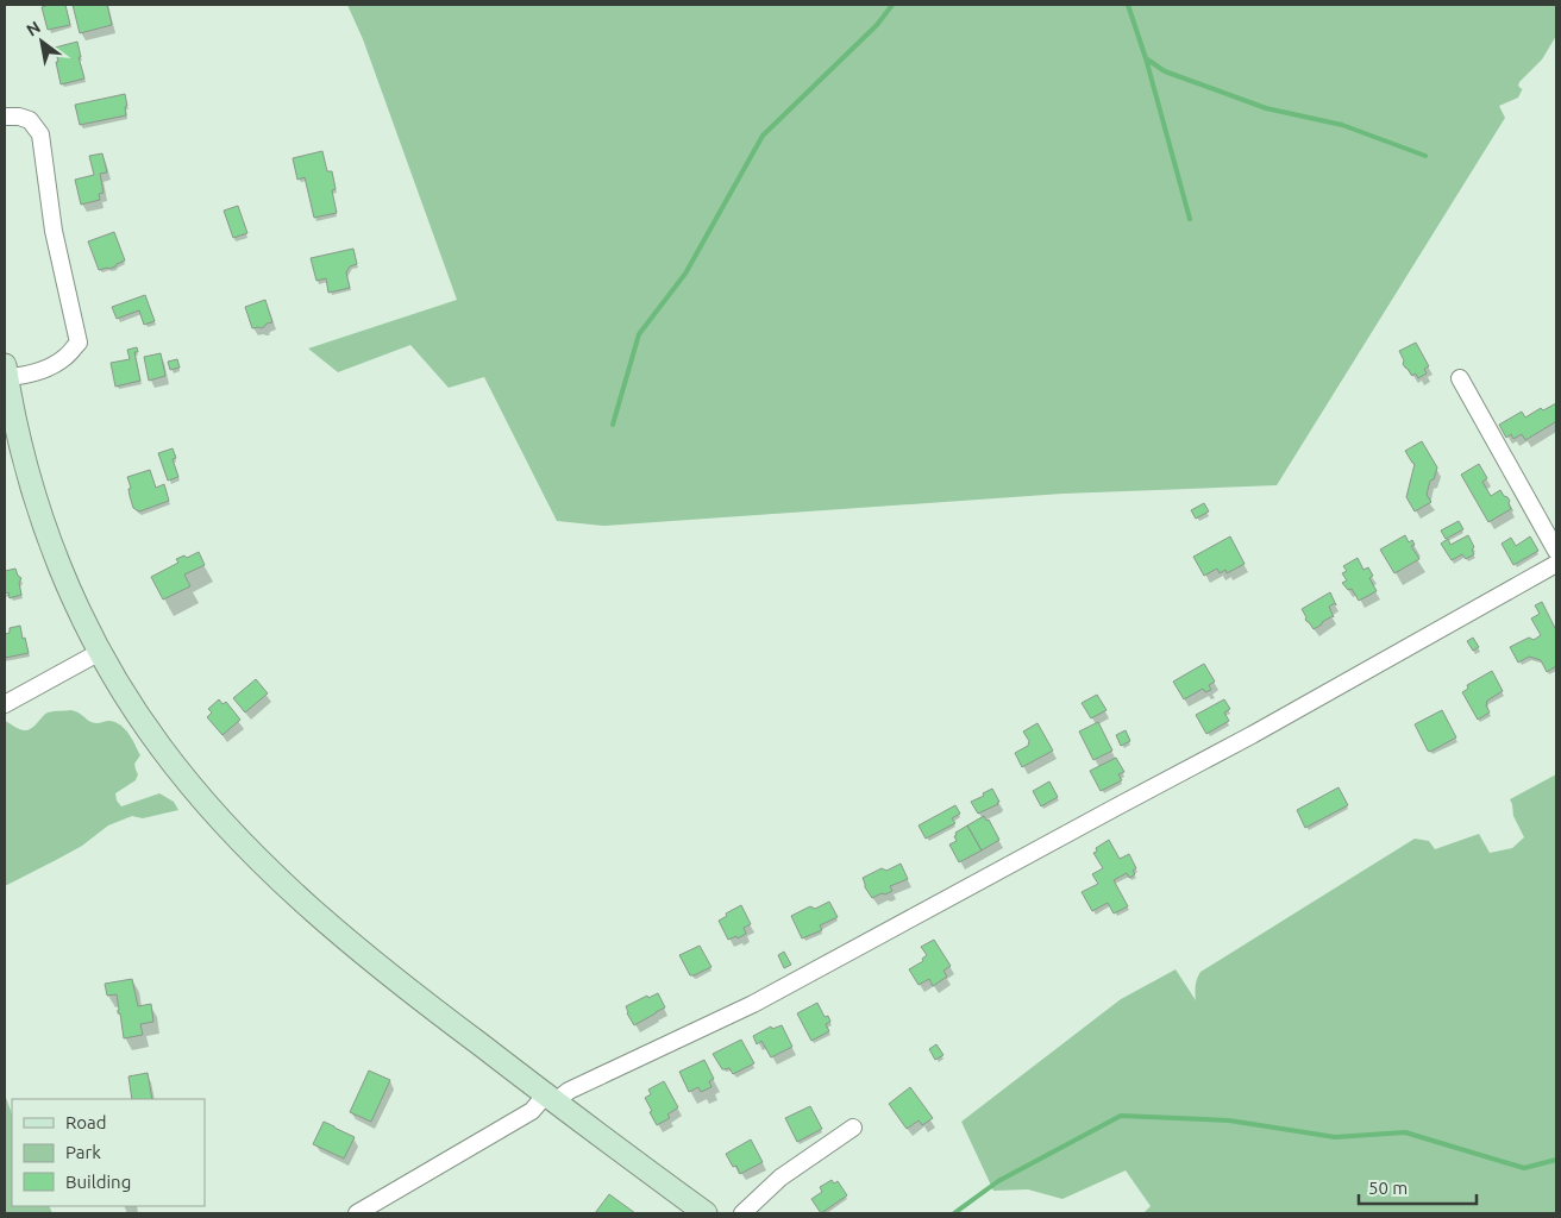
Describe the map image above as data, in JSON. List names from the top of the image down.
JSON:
{
  "legend": ["Road", "Park", "Building"],
  "scale_bar": "50 m",
  "north": "top left"
}
